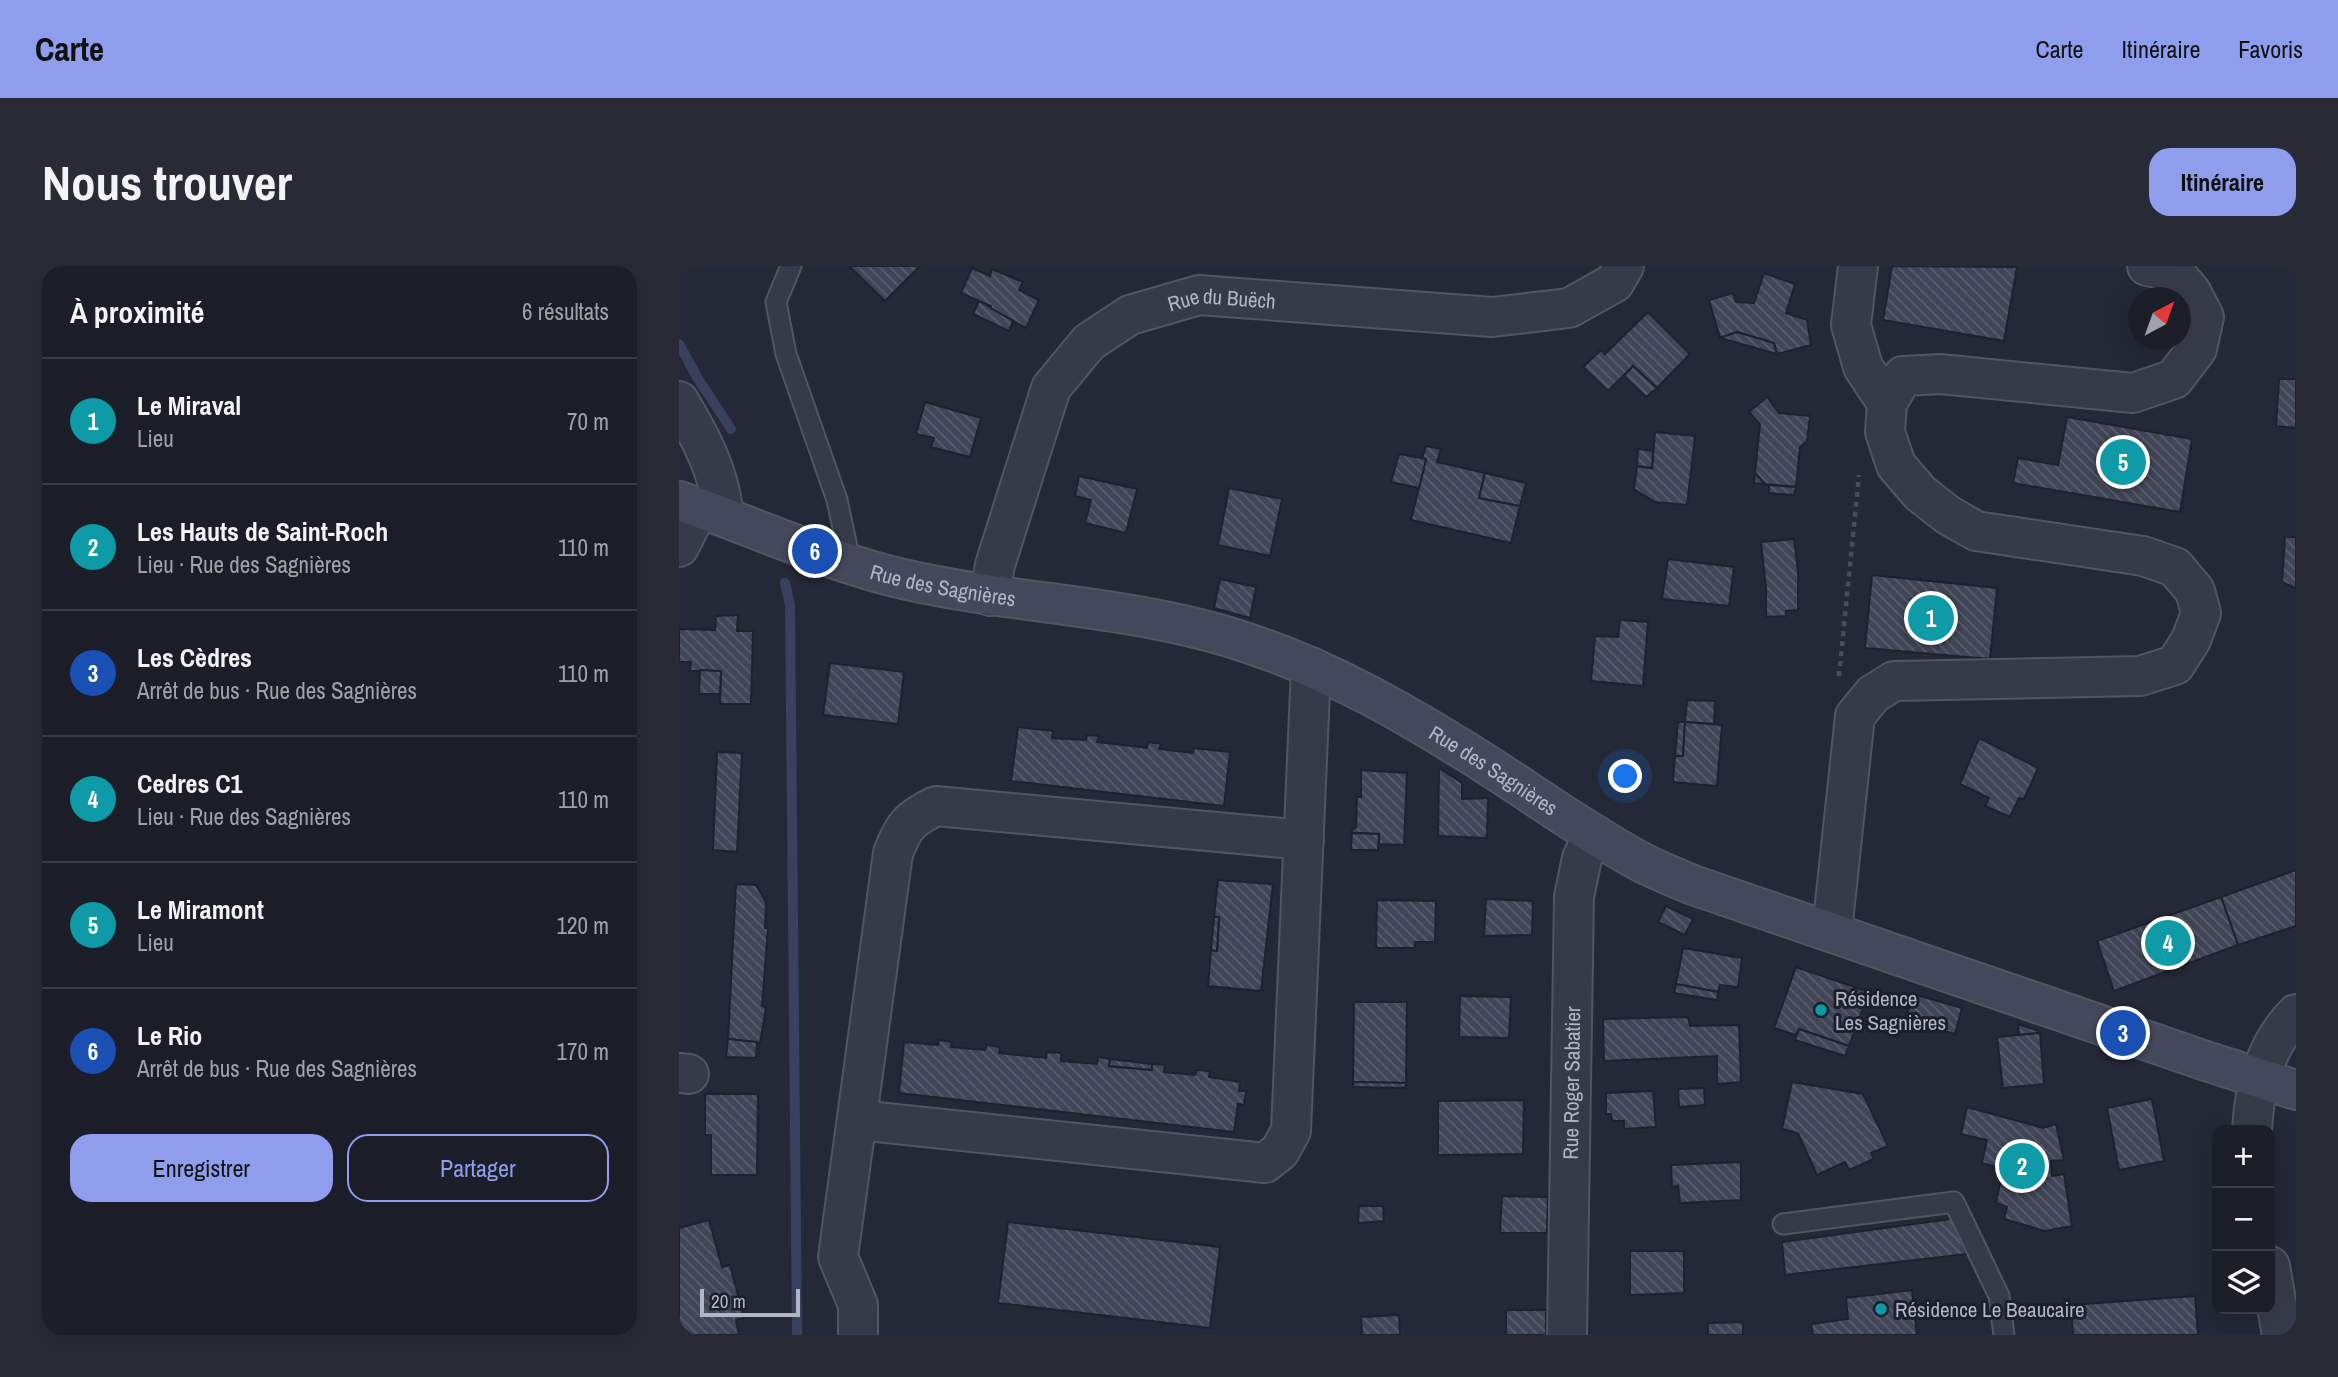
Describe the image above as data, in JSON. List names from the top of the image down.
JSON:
{
  "streets": {
    "main road": ["Rue des Sagnières"],
    "street": ["Rue du Buëch", "Rue Roger Sabatier"]
  },
  "crossings": [
    ["Rue du Buëch", "Rue des Sagnières"],
    ["Rue des Sagnières", "Rue Roger Sabatier"]
  ],
  "places": ["Résidence Les Sagnières", "Résidence Le Beaucaire"],
  "scale_bar": "20 m",
  "north": "top right",
  "page": {
    "header": "Carte",
    "nav": ["Carte", "Itinéraire", "Favoris"],
    "buttons": [
      "Itinéraire",
      ["Enregistrer", "Partager"]
    ],
    "title": "Nous trouver",
    "heading": ["À proximité", "6 résultats"],
    "list": [
      {
        "mark": "1",
        "name": "Le Miraval",
        "note": "Lieu",
        "value": "70 m"
      },
      {
        "mark": "2",
        "name": "Les Hauts de Saint-Roch",
        "note": "Lieu · Rue des Sagnières",
        "value": "110 m"
      },
      {
        "mark": "3",
        "name": "Les Cèdres",
        "note": "Arrêt de bus · Rue des Sagnières",
        "value": "110 m"
      },
      {
        "mark": "4",
        "name": "Cedres C1",
        "note": "Lieu · Rue des Sagnières",
        "value": "110 m"
      },
      {
        "mark": "5",
        "name": "Le Miramont",
        "note": "Lieu",
        "value": "120 m"
      },
      {
        "mark": "6",
        "name": "Le Rio",
        "note": "Arrêt de bus · Rue des Sagnières",
        "value": "170 m"
      }
    ],
    "pins": [
      "5",
      "6",
      "1",
      "4",
      "3",
      "2"
    ],
    "map_buttons": ["+", "−"],
    "scale": "20 m"
  }
}
